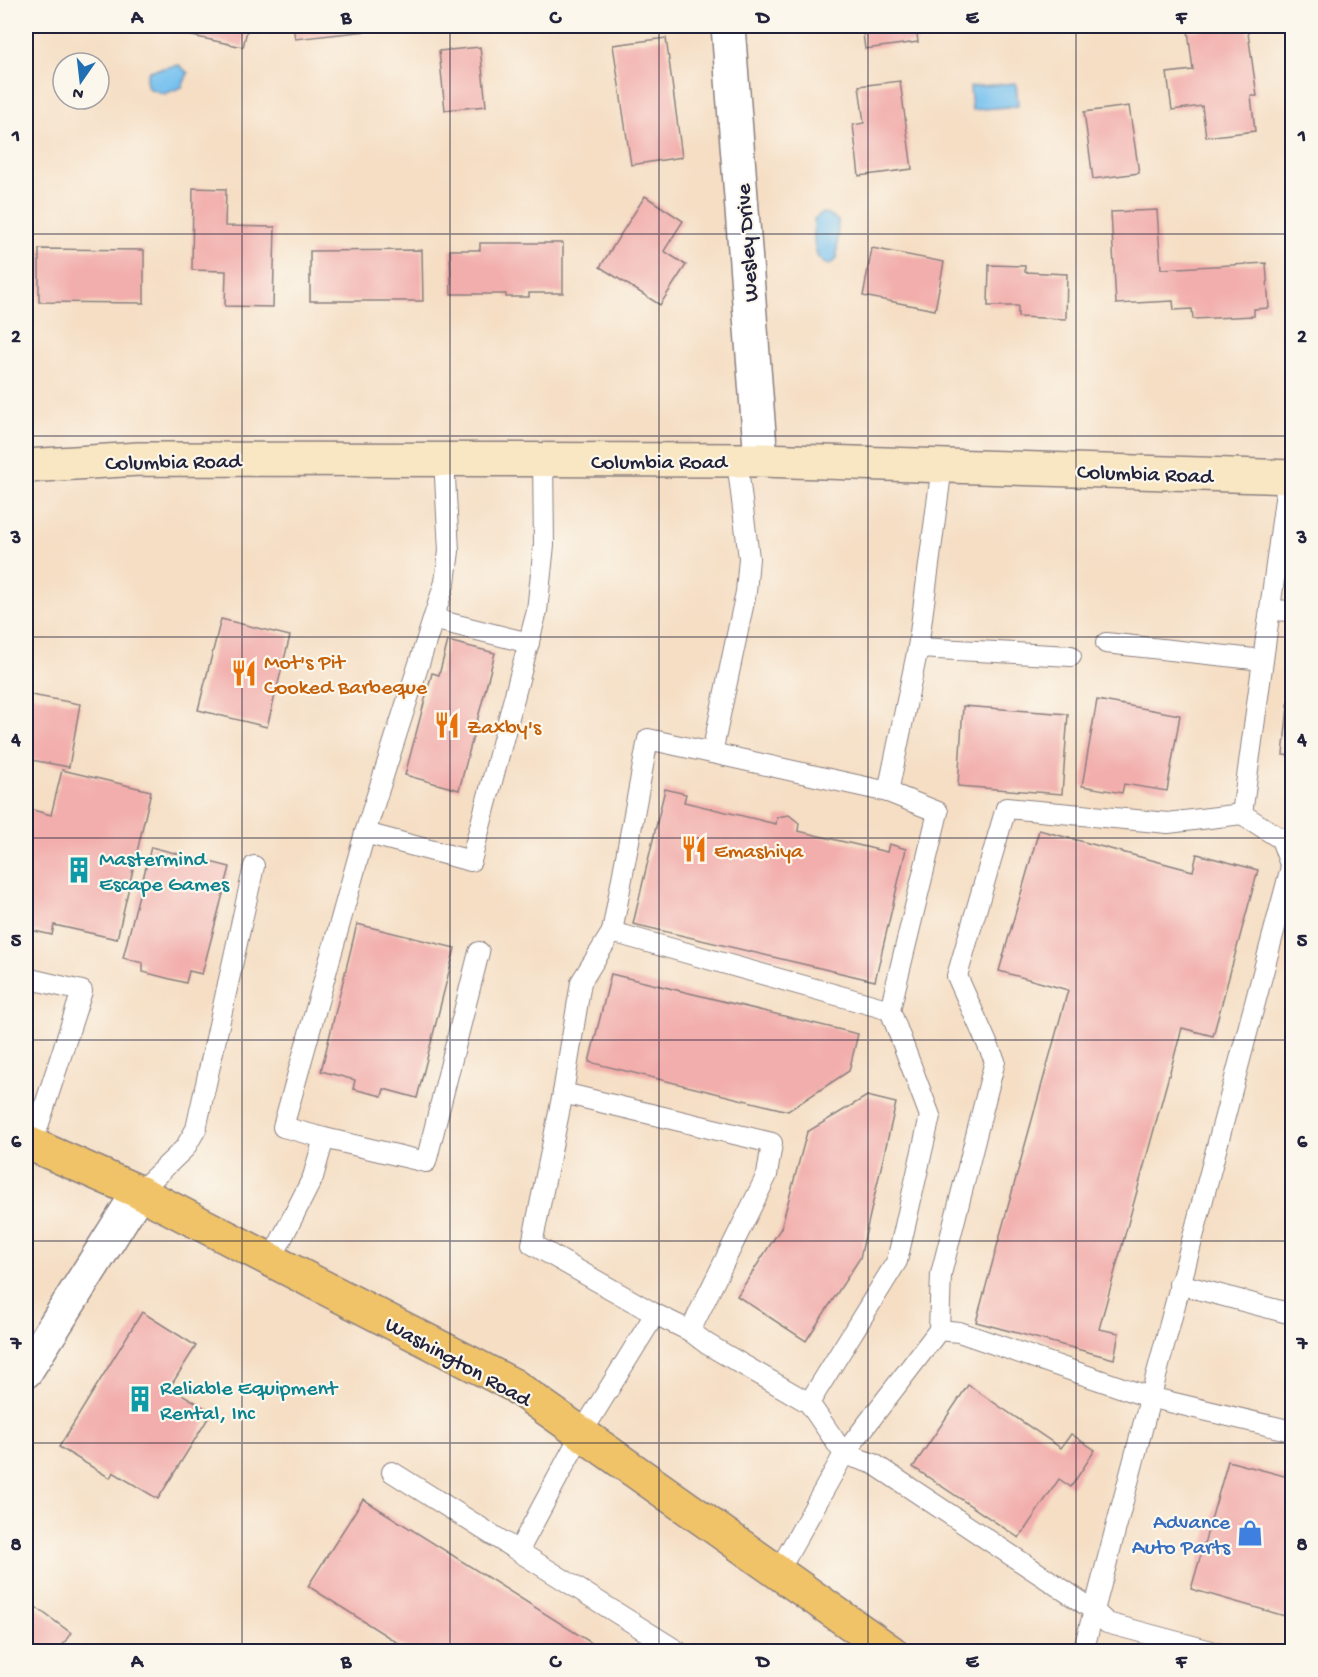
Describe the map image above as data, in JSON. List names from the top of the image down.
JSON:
{
  "streets": {
    "main road": ["Columbia Road", "Washington Road"],
    "street": ["Wesley Drive"]
  },
  "crossings": [
    ["Wesley Drive", "Columbia Road"]
  ],
  "places": {
    "restaurant": ["Mot's Pit Cooked Barbeque", "Zaxby's", "Emashiya"],
    "building": ["Mastermind Escape Games", "Reliable Equipment Rental, Inc"],
    "shop": ["Advance Auto Parts"]
  },
  "north": "bottom",
  "grid": {
    "columns": [
      "A",
      "B",
      "C",
      "D",
      "E",
      "F"
    ],
    "rows": [
      "1",
      "2",
      "3",
      "4",
      "5",
      "6",
      "7",
      "8"
    ]
  }
}
